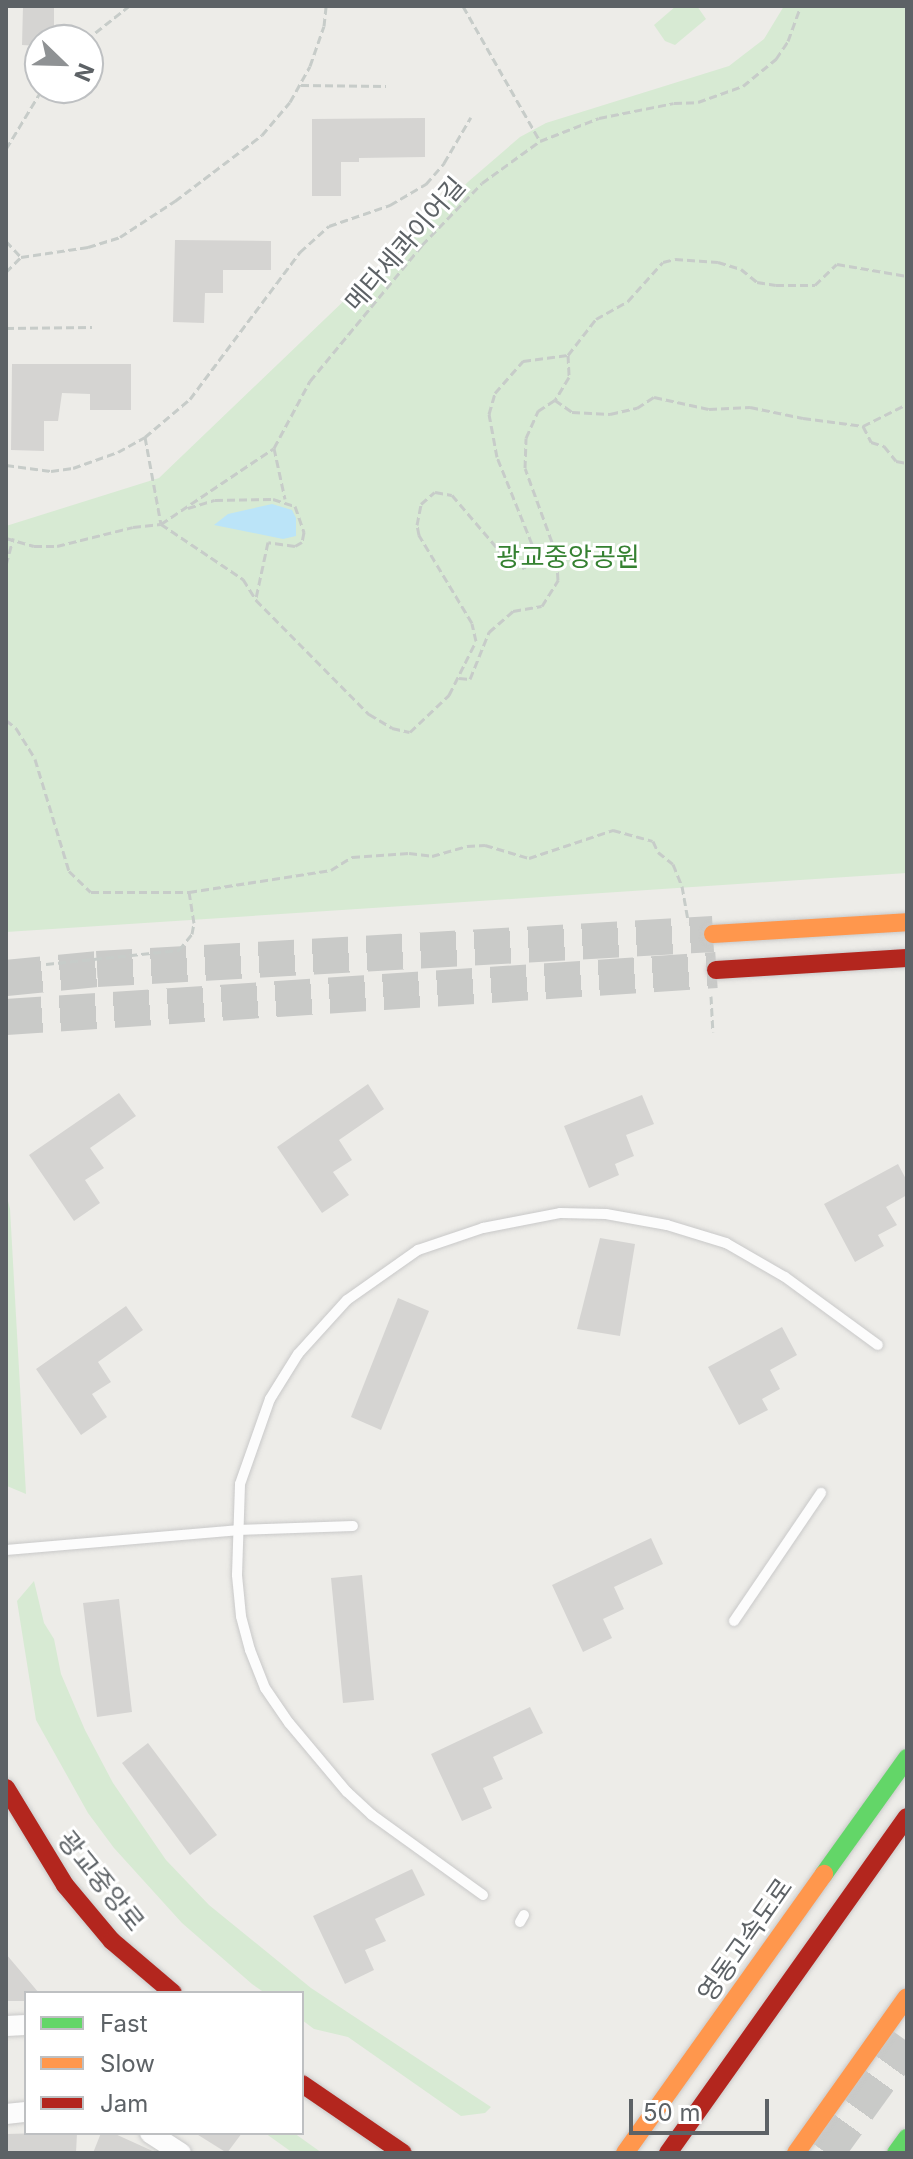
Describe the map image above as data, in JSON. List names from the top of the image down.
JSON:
{
  "streets": {
    "main road": ["광교중앙로", "영동고속도로"],
    "path": ["메타세콰이어길"]
  },
  "parks": ["광교중앙공원"],
  "legend": ["Fast", "Slow", "Jam"],
  "scale_bar": "50 m",
  "north": "bottom right"
}
